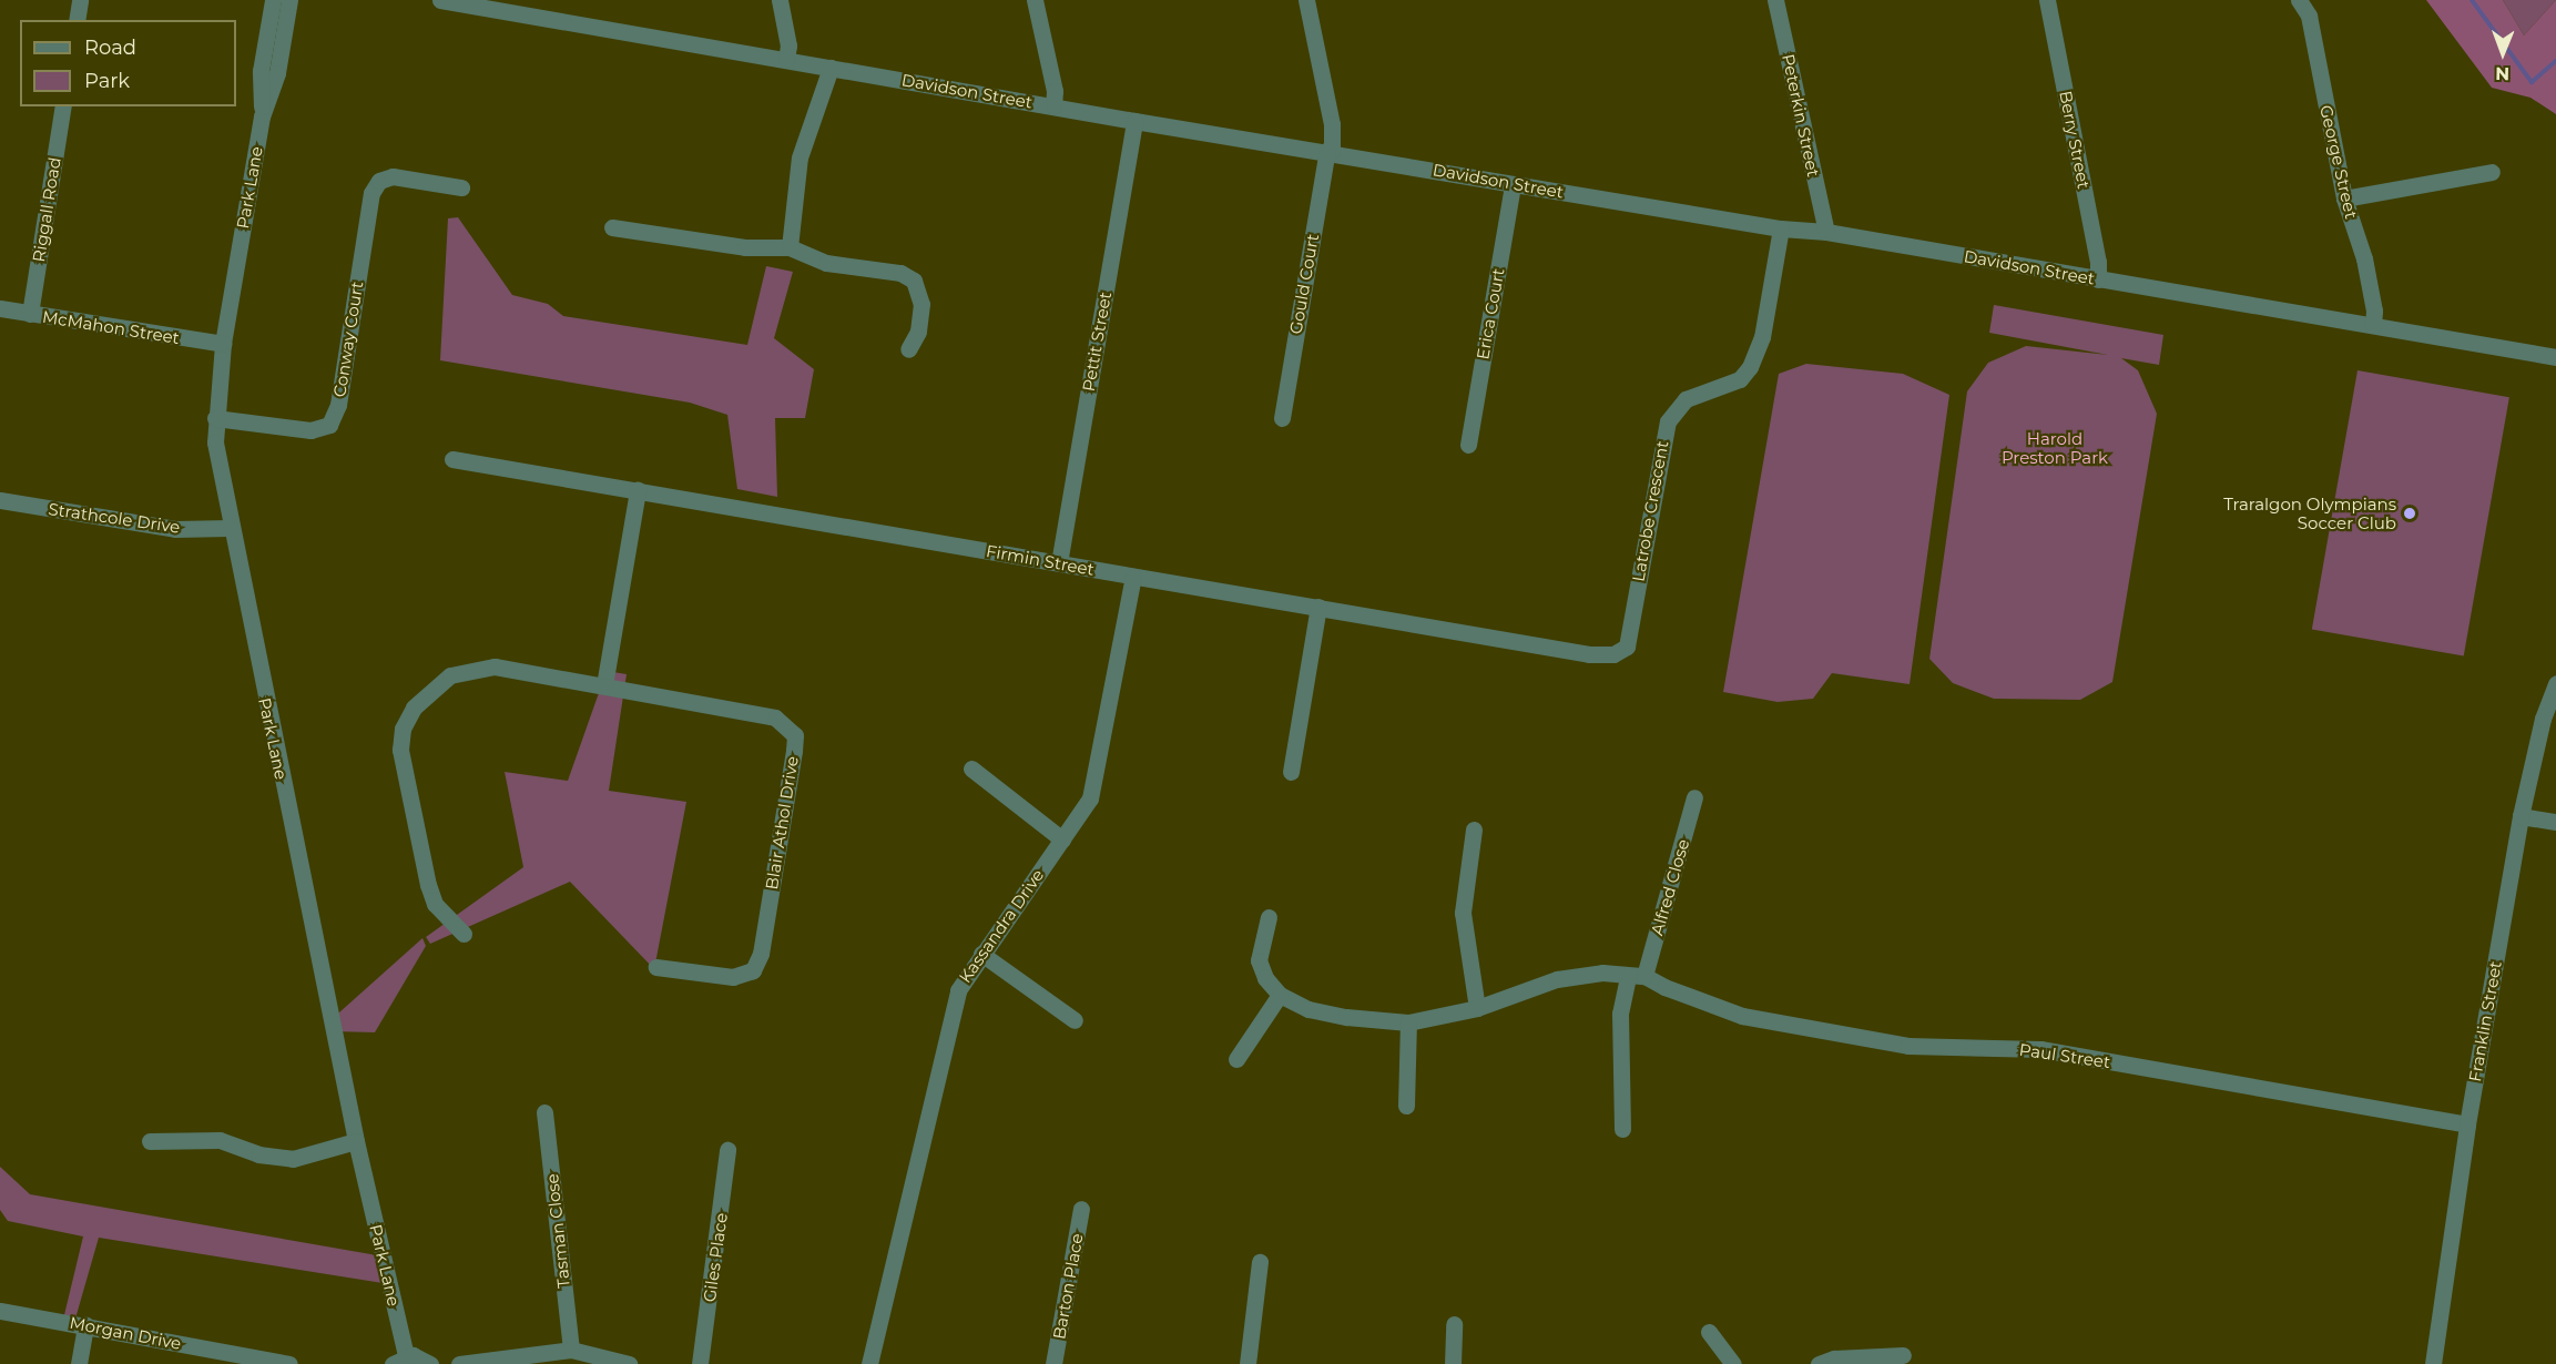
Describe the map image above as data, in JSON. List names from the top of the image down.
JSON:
{
  "streets": {
    "street": [
      "Davidson Street",
      "Peterkin Street",
      "Berry Street",
      "George Street",
      "Park Lane",
      "Riggall Road",
      "Gould Court",
      "Erica Court",
      "McMahon Street",
      "Conway Court",
      "Pettit Street",
      "Latrobe Crescent",
      "Strathcole Drive",
      "Firmin Street",
      "Blair Athol Drive",
      "Alfred Close",
      "Kassandra Drive",
      "Franklin Street",
      "Paul Street",
      "Tasman Close",
      "Giles Place",
      "Barton Place",
      "Morgan Drive"
    ]
  },
  "crossings": [
    ["Davidson Street", "Peterkin Street"],
    ["Davidson Street", "Berry Street"],
    ["Davidson Street", "George Street"],
    ["Davidson Street", "Gould Court"],
    ["Davidson Street", "Erica Court"],
    ["Davidson Street", "Pettit Street"],
    ["Davidson Street", "Latrobe Crescent"],
    ["Park Lane", "McMahon Street"],
    ["Park Lane", "Conway Court"],
    ["Park Lane", "Strathcole Drive"],
    ["Riggall Road", "McMahon Street"],
    ["Pettit Street", "Firmin Street"],
    ["Latrobe Crescent", "Firmin Street"],
    ["Firmin Street", "Kassandra Drive"],
    ["Alfred Close", "Paul Street"],
    ["Franklin Street", "Paul Street"]
  ],
  "parks": ["Harold Preston Park"],
  "places": ["Traralgon Olympians Soccer Club"],
  "legend": ["Road", "Park"],
  "north": "bottom"
}
